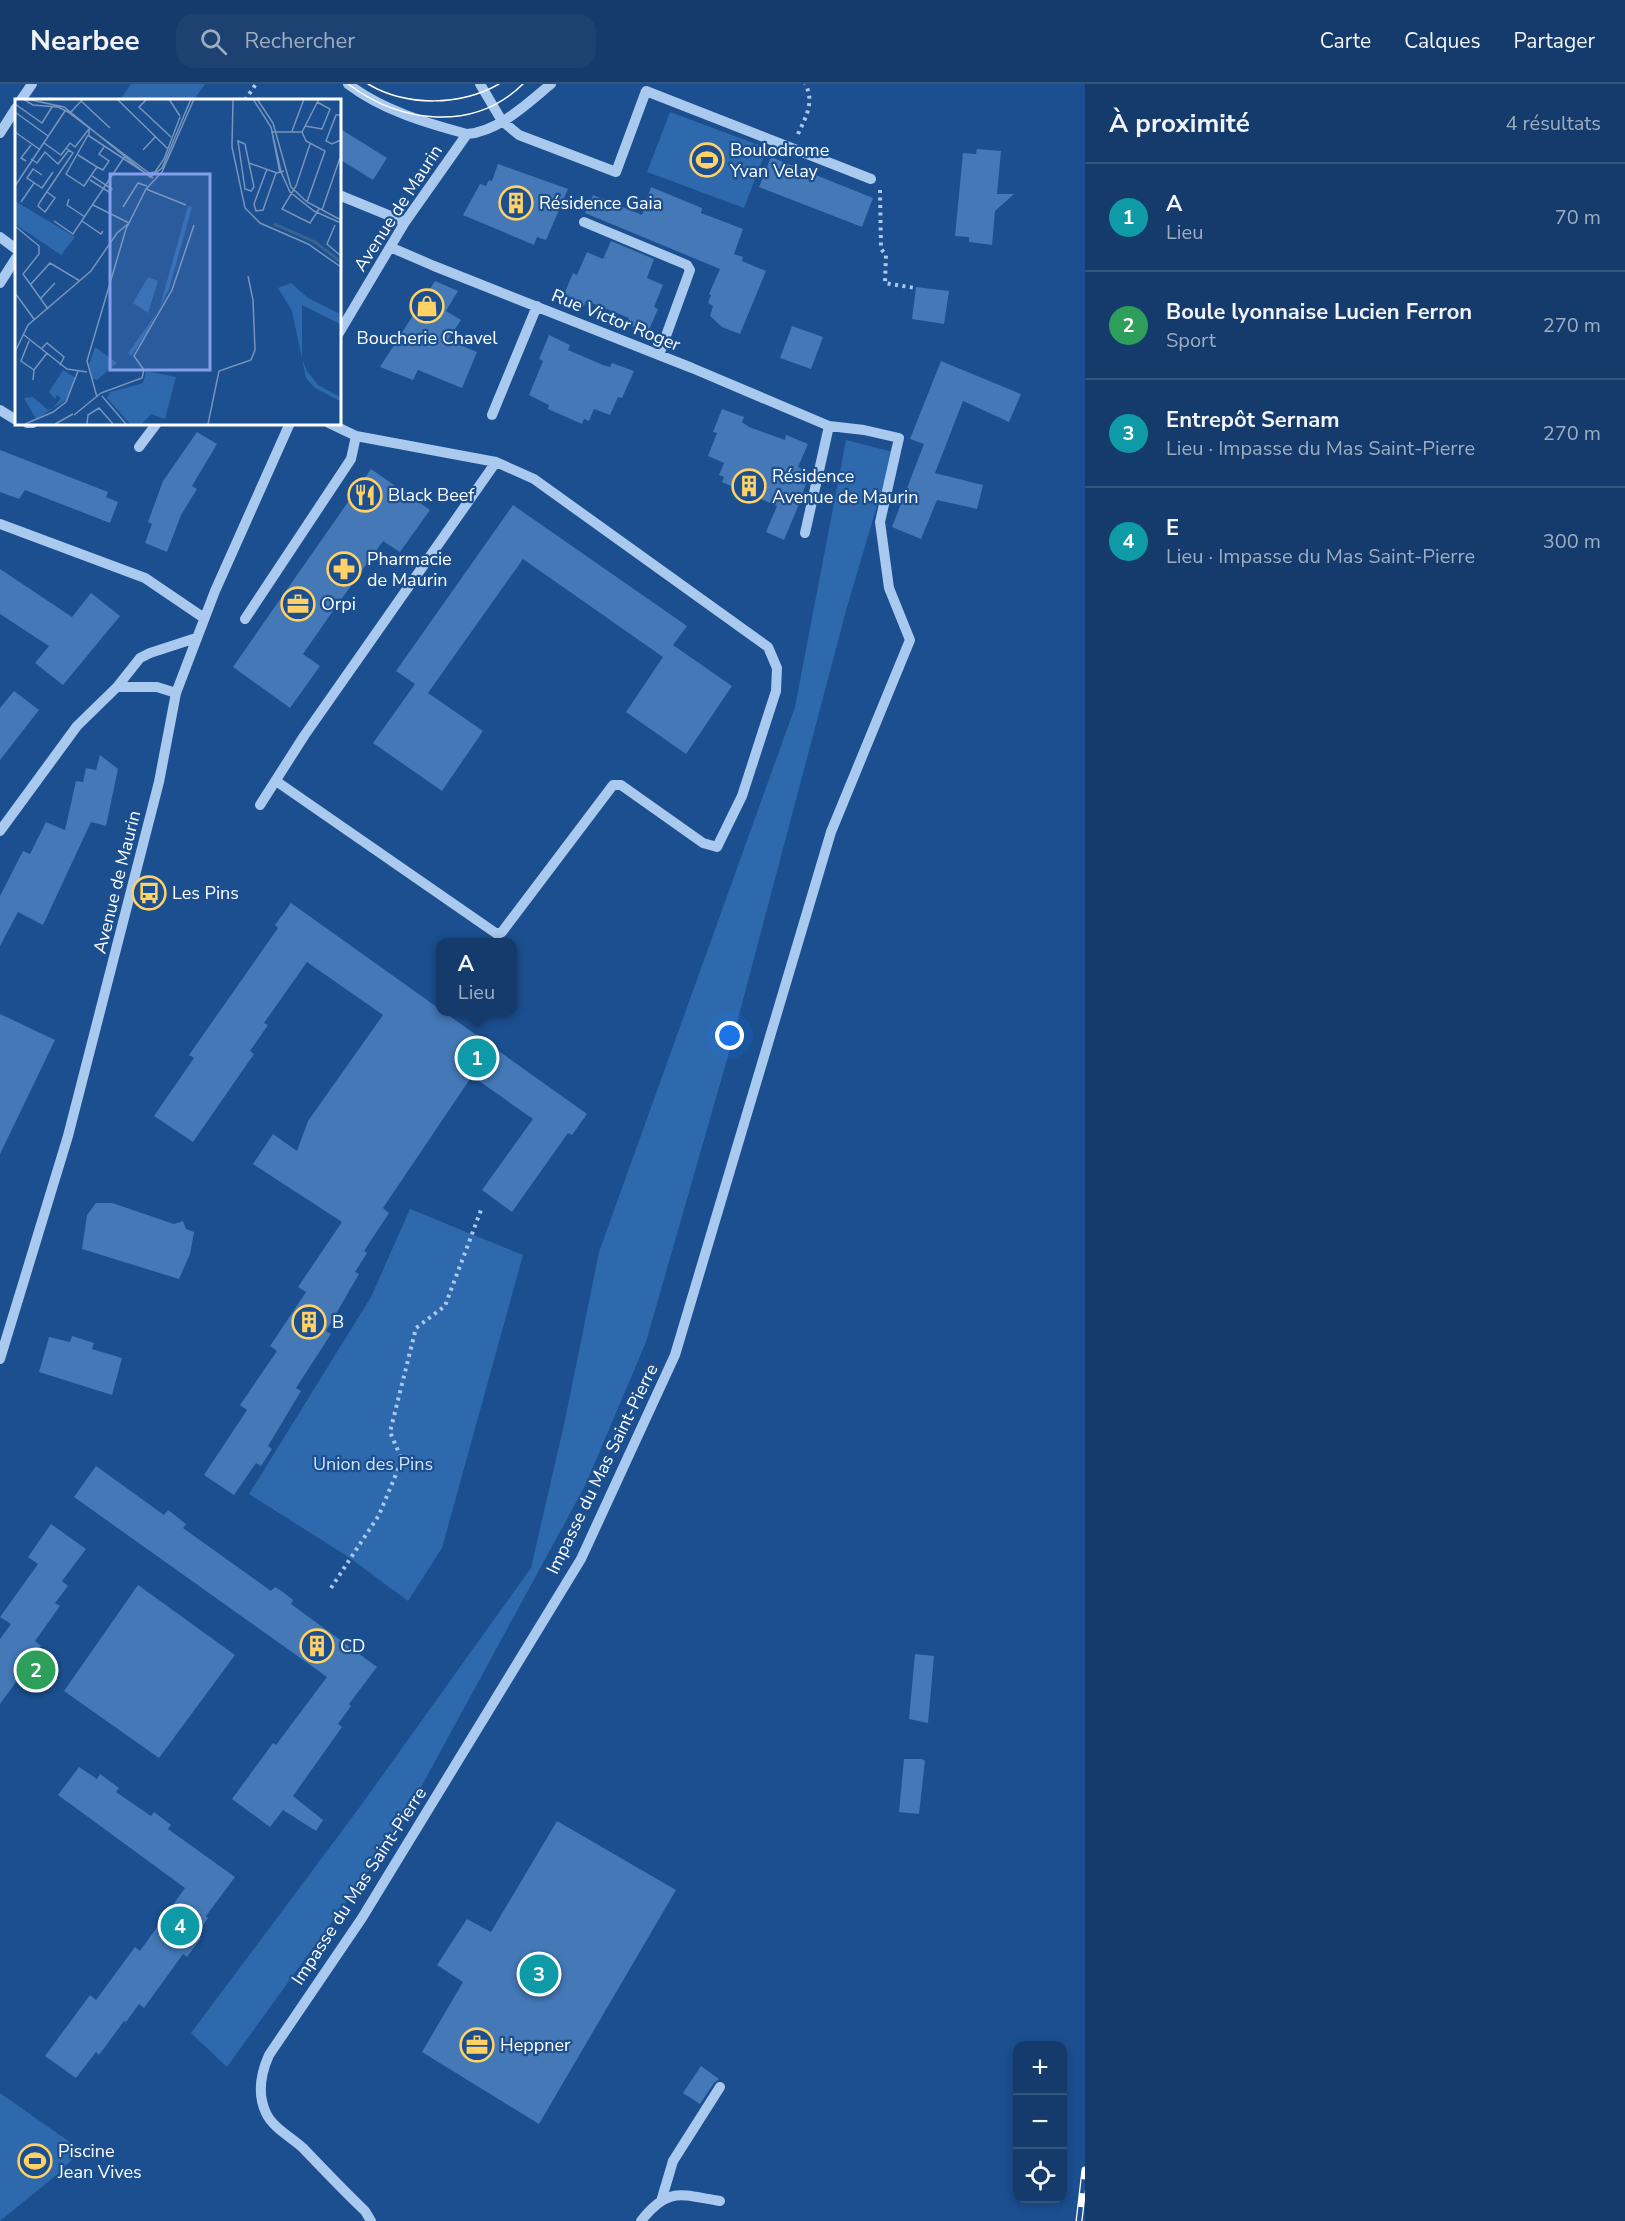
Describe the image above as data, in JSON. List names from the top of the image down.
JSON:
{
  "streets": {
    "street": ["Avenue de Maurin", "Rue Victor Roger", "Impasse du Mas Saint-Pierre"]
  },
  "crossings": [
    ["Avenue de Maurin", "Rue Victor Roger"],
    ["Rue Victor Roger", "Impasse du Mas Saint-Pierre"]
  ],
  "parks": ["Union des Pins"],
  "places": {
    "sports": ["Boulodrome Yvan Velay", "Piscine Jean Vives"],
    "building": [
      "Résidence Gaia",
      "Résidence Avenue de Maurin",
      "B",
      "CD"
    ],
    "shop": ["Boucherie Chavel"],
    "restaurant": ["Black Beef"],
    "pharmacy": ["Pharmacie de Maurin"],
    "office": ["Orpi", "Heppner"],
    "bus stop": ["Les Pins"]
  },
  "page": {
    "header": "Nearbee",
    "search": "Rechercher",
    "nav": ["Carte", "Calques", "Partager"],
    "heading": ["À proximité", "4 résultats"],
    "list": [
      {
        "mark": "1",
        "name": "A",
        "note": "Lieu",
        "value": "70 m"
      },
      {
        "mark": "2",
        "name": "Boule lyonnaise Lucien Ferron",
        "note": "Sport",
        "value": "270 m"
      },
      {
        "mark": "3",
        "name": "Entrepôt Sernam",
        "note": "Lieu · Impasse du Mas Saint-Pierre",
        "value": "270 m"
      },
      {
        "mark": "4",
        "name": "E",
        "note": "Lieu · Impasse du Mas Saint-Pierre",
        "value": "300 m"
      }
    ],
    "popup": ["A", "Lieu"],
    "pins": [
      "1",
      "2",
      "4",
      "3"
    ],
    "map_buttons": ["+", "−"]
  }
}
